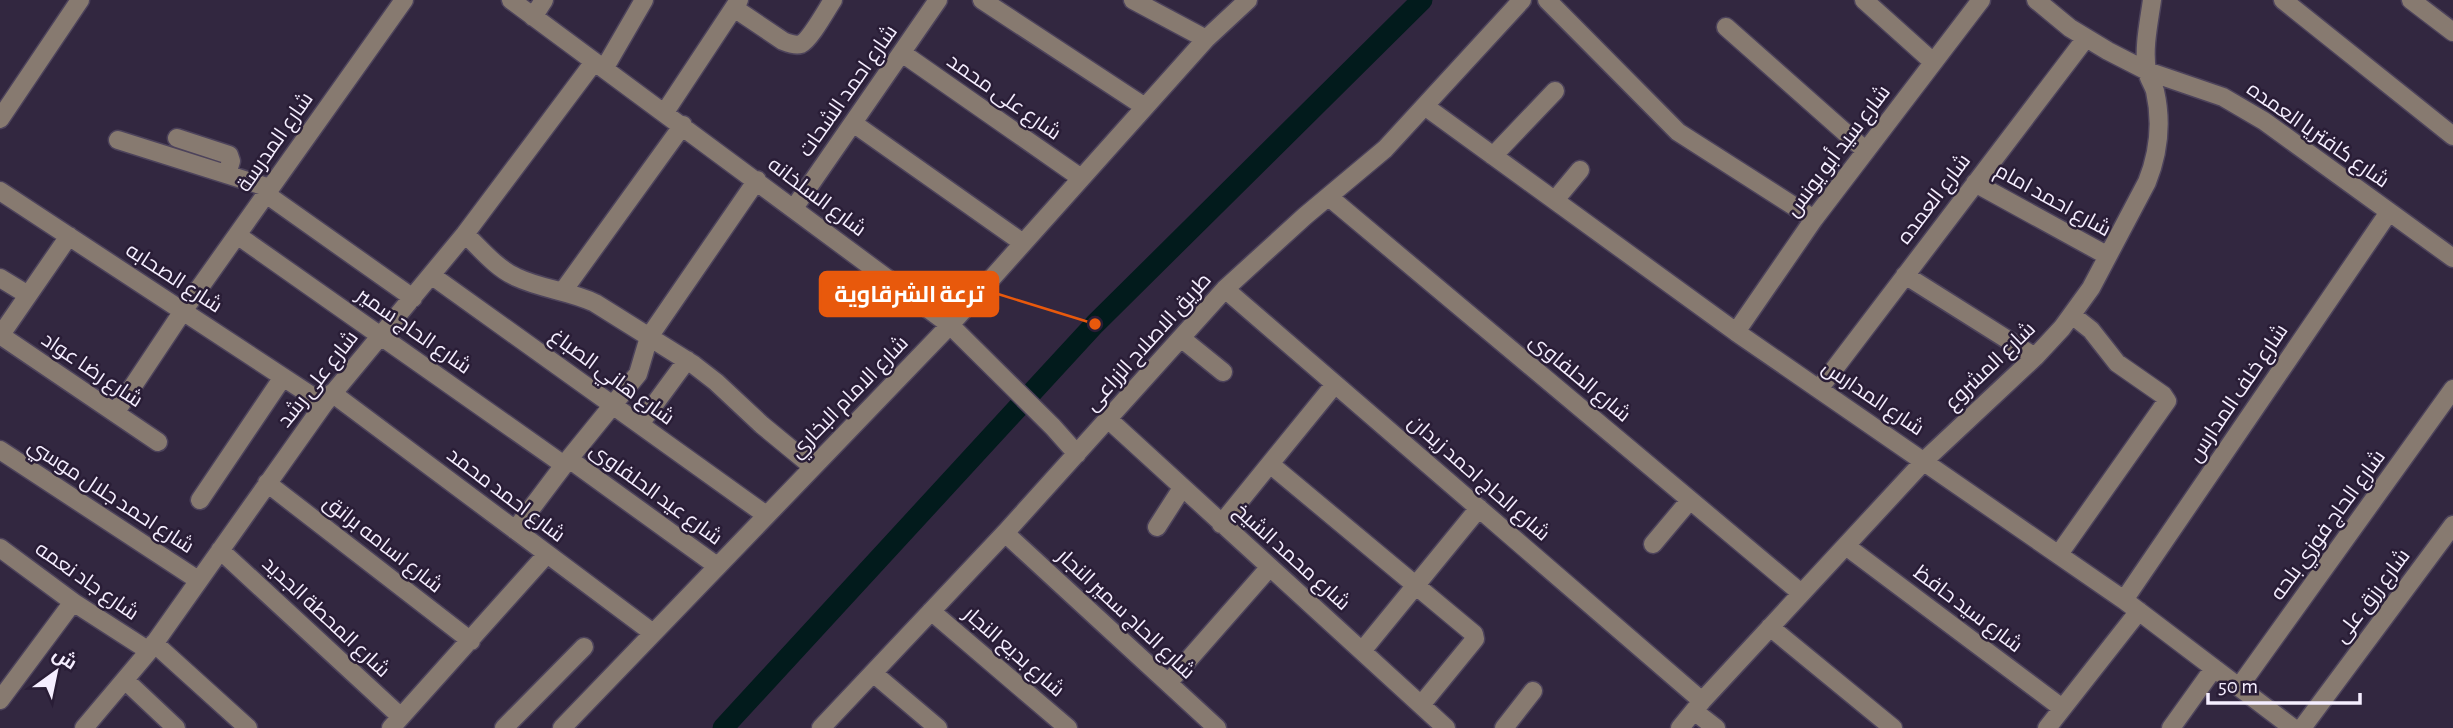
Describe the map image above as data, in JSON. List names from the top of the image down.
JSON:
{
  "streets": {
    "street": [
      "شارع احمد الشحات",
      "شارع على محمد",
      "شارع كافتريا العمده",
      "شارع المدرسة",
      "شارع سيد أبو يونس",
      "شارع السلخانه",
      "شارع العمده",
      "شارع احمد امام",
      "شارع الصحابه",
      "شارع الحاج سمير",
      "طريق الاصلاح الزراعى",
      "شارع المشروع",
      "شارع رضا عواد",
      "شارع هاني الصباغ",
      "شارع الحلفاوى",
      "شارع على رشد",
      "شارع خلف المدارس",
      "شارع الامام البخاري",
      "شارع المدارس",
      "شارع الحاج احمد زيدان",
      "شارع عيد الحلفاوى",
      "شارع احمد محمد",
      "شارع احمد جلال موسي",
      "شارع الحاج فوزي بلحه",
      "شارع اسامه برانق",
      "شارع محمد الشيخ",
      "شارع جاد نعمه",
      "شارع رزق على",
      "شارع سيد حافظ",
      "شارع الحاج سمير النجار",
      "شارع المحطة الجديد",
      "شارع بديع النجار"
    ]
  },
  "crossings": [
    ["شارع احمد الشحات", "شارع على محمد"],
    ["شارع احمد الشحات", "شارع السلخانه"],
    ["شارع على محمد", "شارع الامام البخاري"],
    ["شارع كافتريا العمده", "شارع العمده"],
    ["شارع كافتريا العمده", "شارع المشروع"],
    ["شارع كافتريا العمده", "شارع خلف المدارس"],
    ["شارع المدرسة", "شارع الصحابه"],
    ["شارع المدرسة", "شارع الحاج سمير"],
    ["شارع المدرسة", "شارع رضا عواد"],
    ["شارع سيد أبو يونس", "شارع المدارس"],
    ["شارع السلخانه", "طريق الاصلاح الزراعى"],
    ["شارع السلخانه", "شارع على رشد"],
    ["شارع السلخانه", "شارع الامام البخاري"],
    ["شارع العمده", "شارع احمد امام"],
    ["شارع العمده", "شارع المدارس"],
    ["شارع احمد امام", "شارع المشروع"],
    ["شارع الصحابه", "شارع على رشد"],
    ["شارع الصحابه", "شارع احمد محمد"],
    ["شارع الحاج سمير", "شارع على رشد"],
    ["شارع الحاج سمير", "شارع عيد الحلفاوى"],
    ["طريق الاصلاح الزراعى", "شارع الحلفاوى"],
    ["طريق الاصلاح الزراعى", "شارع المدارس"],
    ["طريق الاصلاح الزراعى", "شارع الحاج احمد زيدان"],
    ["طريق الاصلاح الزراعى", "شارع محمد الشيخ"],
    ["طريق الاصلاح الزراعى", "شارع الحاج سمير النجار"],
    ["طريق الاصلاح الزراعى", "شارع بديع النجار"],
    ["شارع المشروع", "شارع الحلفاوى"],
    ["شارع المشروع", "شارع المدارس"],
    ["شارع المشروع", "شارع الحاج احمد زيدان"],
    ["شارع المشروع", "شارع سيد حافظ"],
    ["شارع هاني الصباغ", "شارع على رشد"],
    ["شارع هاني الصباغ", "شارع الامام البخاري"],
    ["شارع على رشد", "شارع احمد محمد"],
    ["شارع على رشد", "شارع احمد جلال موسي"],
    ["شارع على رشد", "شارع اسامه برانق"],
    ["شارع على رشد", "شارع جاد نعمه"],
    ["شارع على رشد", "شارع المحطة الجديد"],
    ["شارع خلف المدارس", "شارع المدارس"],
    ["شارع الامام البخاري", "شارع عيد الحلفاوى"],
    ["شارع الامام البخاري", "شارع احمد محمد"],
    ["شارع المدارس", "شارع الحاج فوزي بلحه"]
  ],
  "places": ["ترعة الشرقاوية"],
  "scale_bar": "50 m",
  "north": "top right"
}
